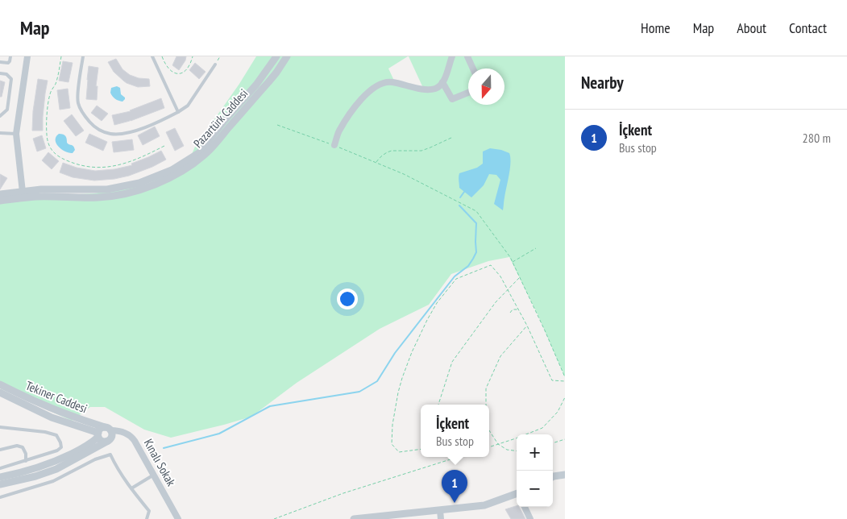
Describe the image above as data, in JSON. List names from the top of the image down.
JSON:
{
  "streets": {
    "street": ["Pazartürk Caddesi", "Tekiner Caddesi", "Kınalı Sokak"]
  },
  "crossings": [
    ["Tekiner Caddesi", "Kınalı Sokak"]
  ],
  "north": "bottom",
  "page": {
    "header": "Map",
    "nav": [
      "Home",
      "Map",
      "About",
      "Contact"
    ],
    "heading": "Nearby",
    "list": [
      {
        "mark": "1",
        "name": "İçkent",
        "note": "Bus stop",
        "value": "280 m"
      }
    ],
    "popup": ["İçkent", "Bus stop"],
    "map_buttons": ["+", "−"],
    "pins": "1"
  }
}
